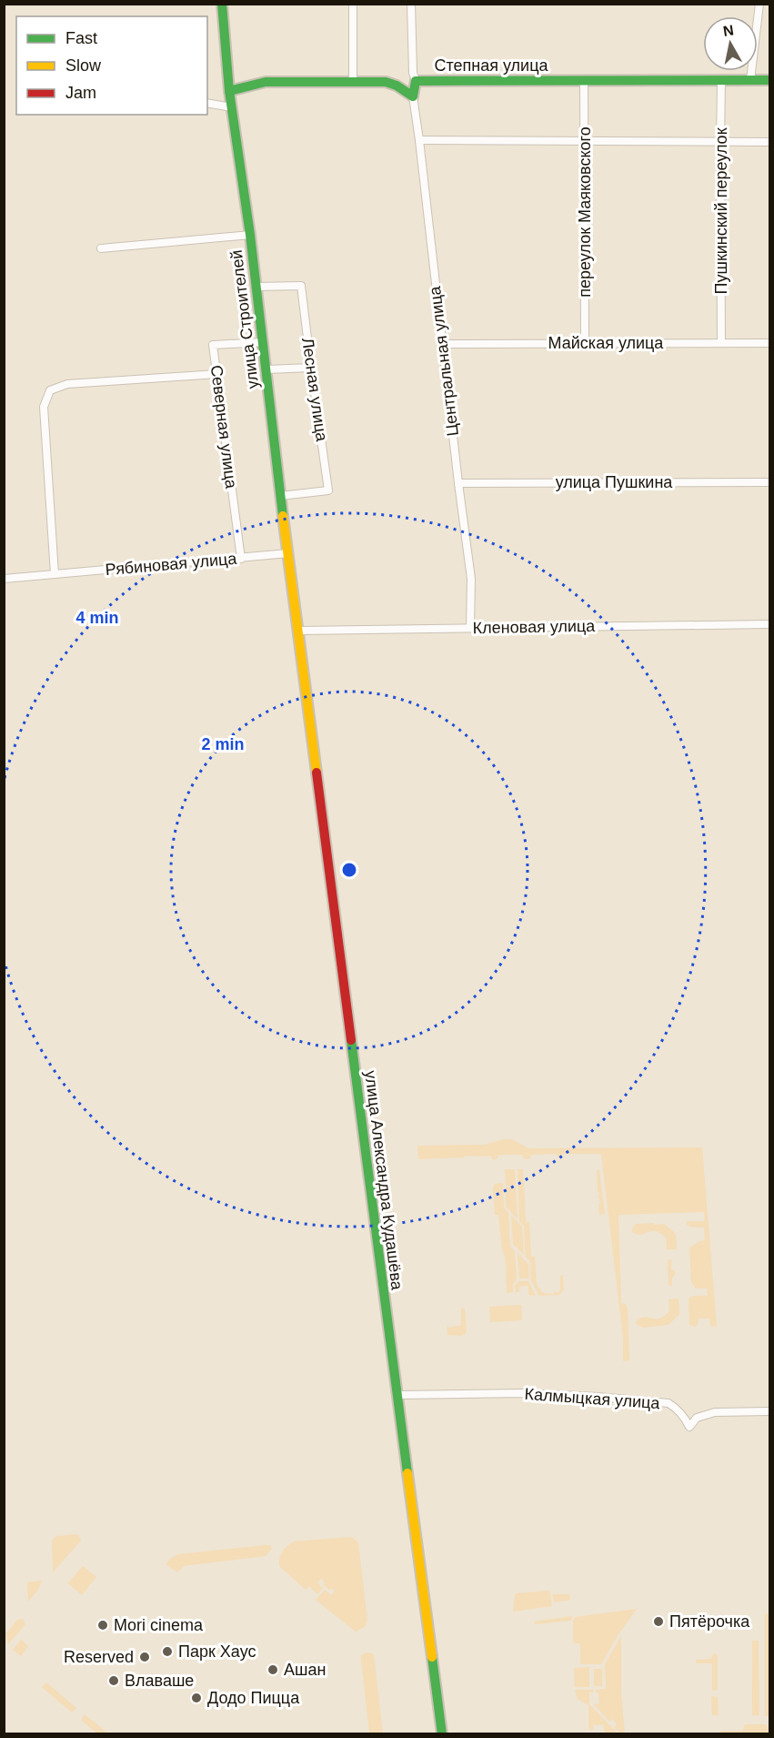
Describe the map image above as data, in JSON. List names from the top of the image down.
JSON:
{
  "streets": {
    "main road": ["Степная улица", "улица Строителей", "улица Александра Кудашёва"],
    "street": [
      "Пушкинский переулок",
      "переулок Маяковского",
      "Майская улица",
      "Центральная улица",
      "Лесная улица",
      "Северная улица",
      "улица Пушкина",
      "Рябиновая улица",
      "Кленовая улица",
      "Калмыцкая улица"
    ]
  },
  "crossings": [
    ["Степная улица", "Пушкинский переулок"],
    ["Степная улица", "переулок Маяковского"],
    ["Степная улица", "Центральная улица"],
    ["Пушкинский переулок", "Майская улица"],
    ["переулок Маяковского", "Майская улица"],
    ["улица Строителей", "Лесная улица"],
    ["улица Строителей", "Северная улица"],
    ["улица Строителей", "Рябиновая улица"],
    ["улица Строителей", "Кленовая улица"],
    ["улица Строителей", "улица Александра Кудашёва"],
    ["Майская улица", "Центральная улица"],
    ["Центральная улица", "улица Пушкина"],
    ["Центральная улица", "Кленовая улица"],
    ["Северная улица", "Рябиновая улица"],
    ["Кленовая улица", "улица Александра Кудашёва"],
    ["улица Александра Кудашёва", "Калмыцкая улица"]
  ],
  "places": [
    "Пятёрочка",
    "Mori cinema",
    "Парк Хаус",
    "Reserved",
    "Ашан",
    "Влаваше",
    "Додо Пицца"
  ],
  "legend": ["Fast", "Slow", "Jam"],
  "north": "top",
  "rings": ["4 min", "2 min"]
}
